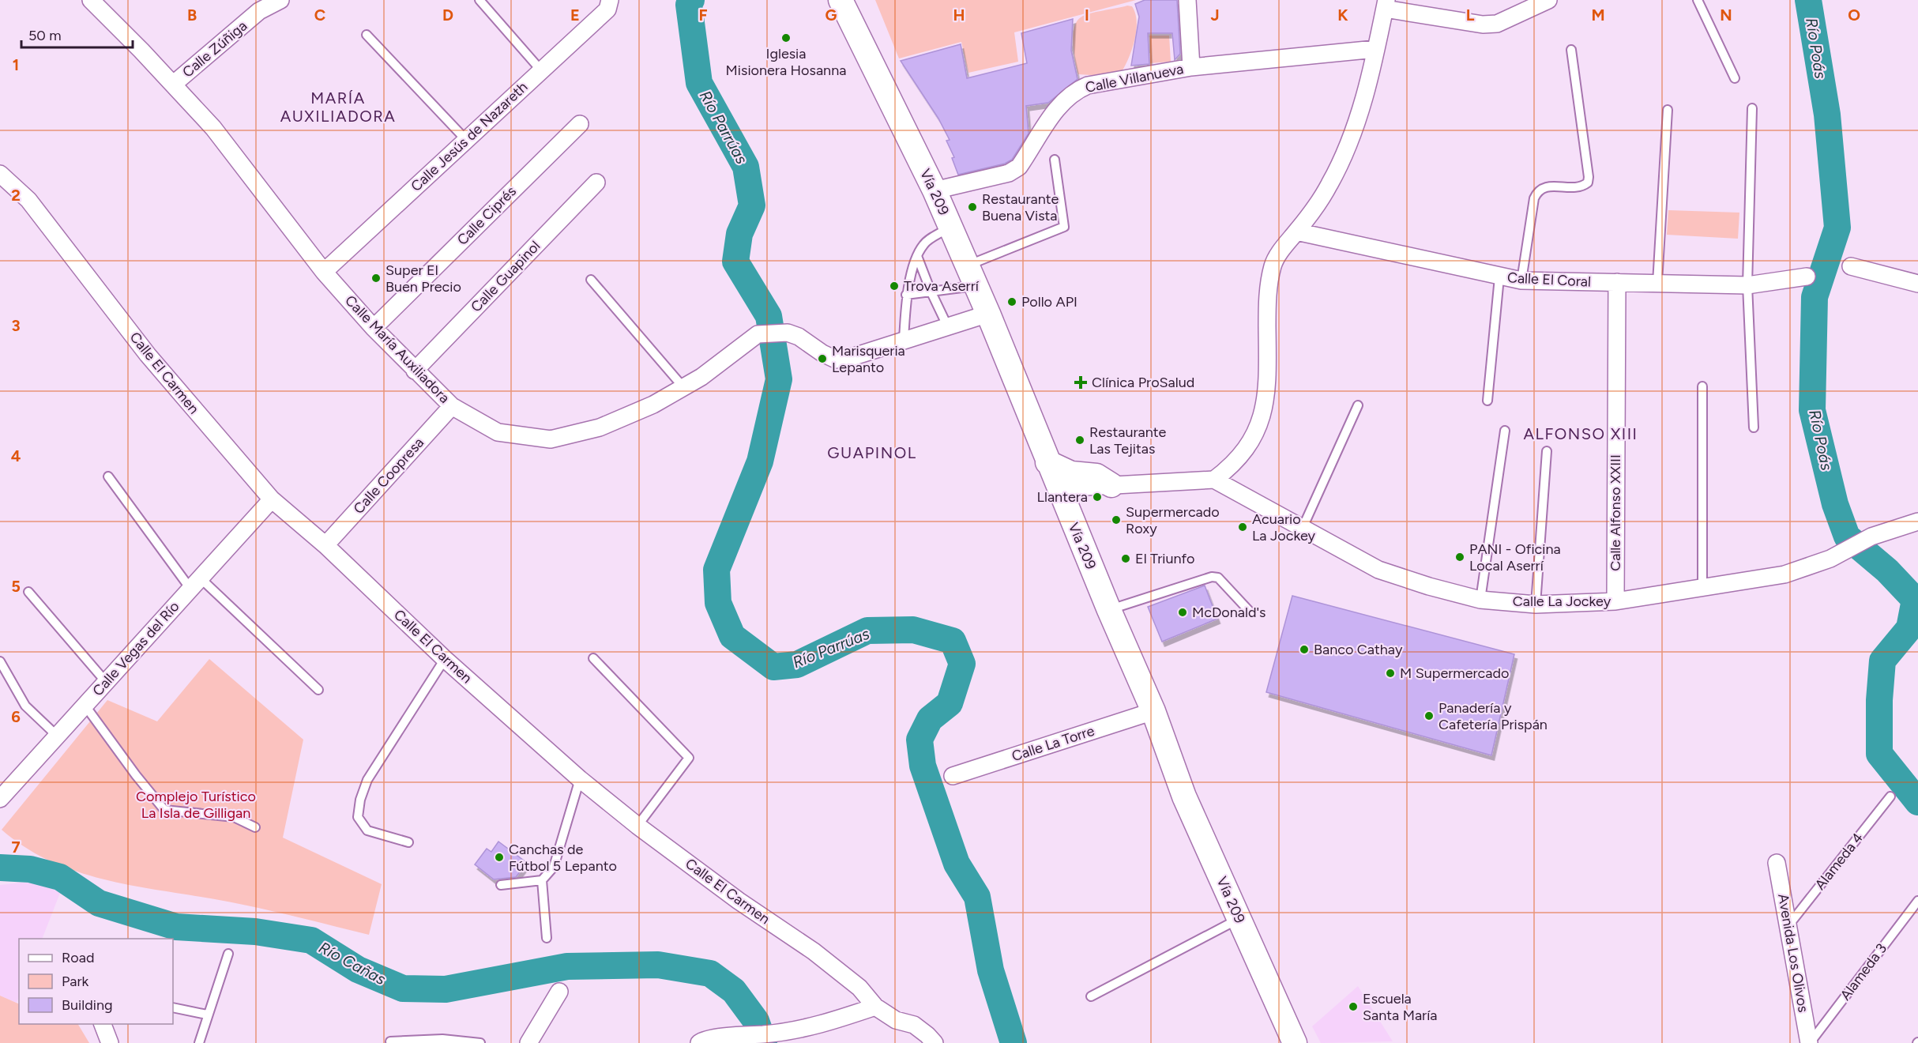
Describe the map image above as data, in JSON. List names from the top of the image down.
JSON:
{
  "streets": {
    "main road": ["Vía 209"],
    "street": [
      "Calle Zúñiga",
      "Calle Villanueva",
      "Calle Jesús de Nazareth",
      "Calle Ciprés",
      "Calle Guapinol",
      "Calle El Coral",
      "Calle María Auxiliadora",
      "Calle El Carmen",
      "Calle Coopresa",
      "Calle Alfonso XXIII",
      "Calle La Jockey",
      "Calle Vegas del Río",
      "Calle La Torre",
      "Avenida Los Olivos"
    ],
    "lane": ["Alameda 4", "Alameda 3"]
  },
  "crossings": [
    ["Calle Zúñiga", "Calle María Auxiliadora"],
    ["Calle Villanueva", "Vía 209"],
    ["Calle Jesús de Nazareth", "Calle María Auxiliadora"],
    ["Vía 209", "Calle María Auxiliadora"],
    ["Vía 209", "Calle La Torre"],
    ["Calle Ciprés", "Calle María Auxiliadora"],
    ["Calle Guapinol", "Calle María Auxiliadora"],
    ["Calle El Coral", "Calle Alfonso XXIII"],
    ["Calle María Auxiliadora", "Calle Coopresa"],
    ["Calle El Carmen", "Calle Coopresa"],
    ["Calle El Carmen", "Calle Vegas del Río"],
    ["Calle Alfonso XXIII", "Calle La Jockey"],
    ["Alameda 4", "Avenida Los Olivos"],
    ["Avenida Los Olivos", "Alameda 3"]
  ],
  "districts": ["MARÍA AUXILIADORA", "ALFONSO XIII", "GUAPINOL"],
  "water": ["Río Poás", "Río Parrúas", "Río Cañas"],
  "parks": ["Complejo Turístico La Isla de Gilligan"],
  "places": {
    "other": [
      "Iglesia Misionera Hosanna",
      "Restaurante Buena Vista",
      "Super El Buen Precio",
      "Trova Aserrí",
      "Pollo API",
      "Marisqueria Lepanto",
      "Restaurante Las Tejitas",
      "Llantera",
      "Supermercado Roxy",
      "Acuario La Jockey",
      "PANI - Oficina Local Aserrí",
      "El Triunfo",
      "McDonald's",
      "Banco Cathay",
      "M Supermercado",
      "Panadería y Cafetería Prispán",
      "Canchas de Fútbol 5 Lepanto",
      "Escuela Santa María"
    ],
    "health": ["Clínica ProSalud"]
  },
  "legend": ["Road", "Park", "Building"],
  "scale_bar": "50 m",
  "grid": {
    "columns": [
      "B",
      "C",
      "D",
      "E",
      "F",
      "G",
      "H",
      "I",
      "J",
      "K",
      "L",
      "M",
      "N",
      "O"
    ],
    "rows": [
      "1",
      "2",
      "3",
      "4",
      "5",
      "6",
      "7"
    ]
  }
}
